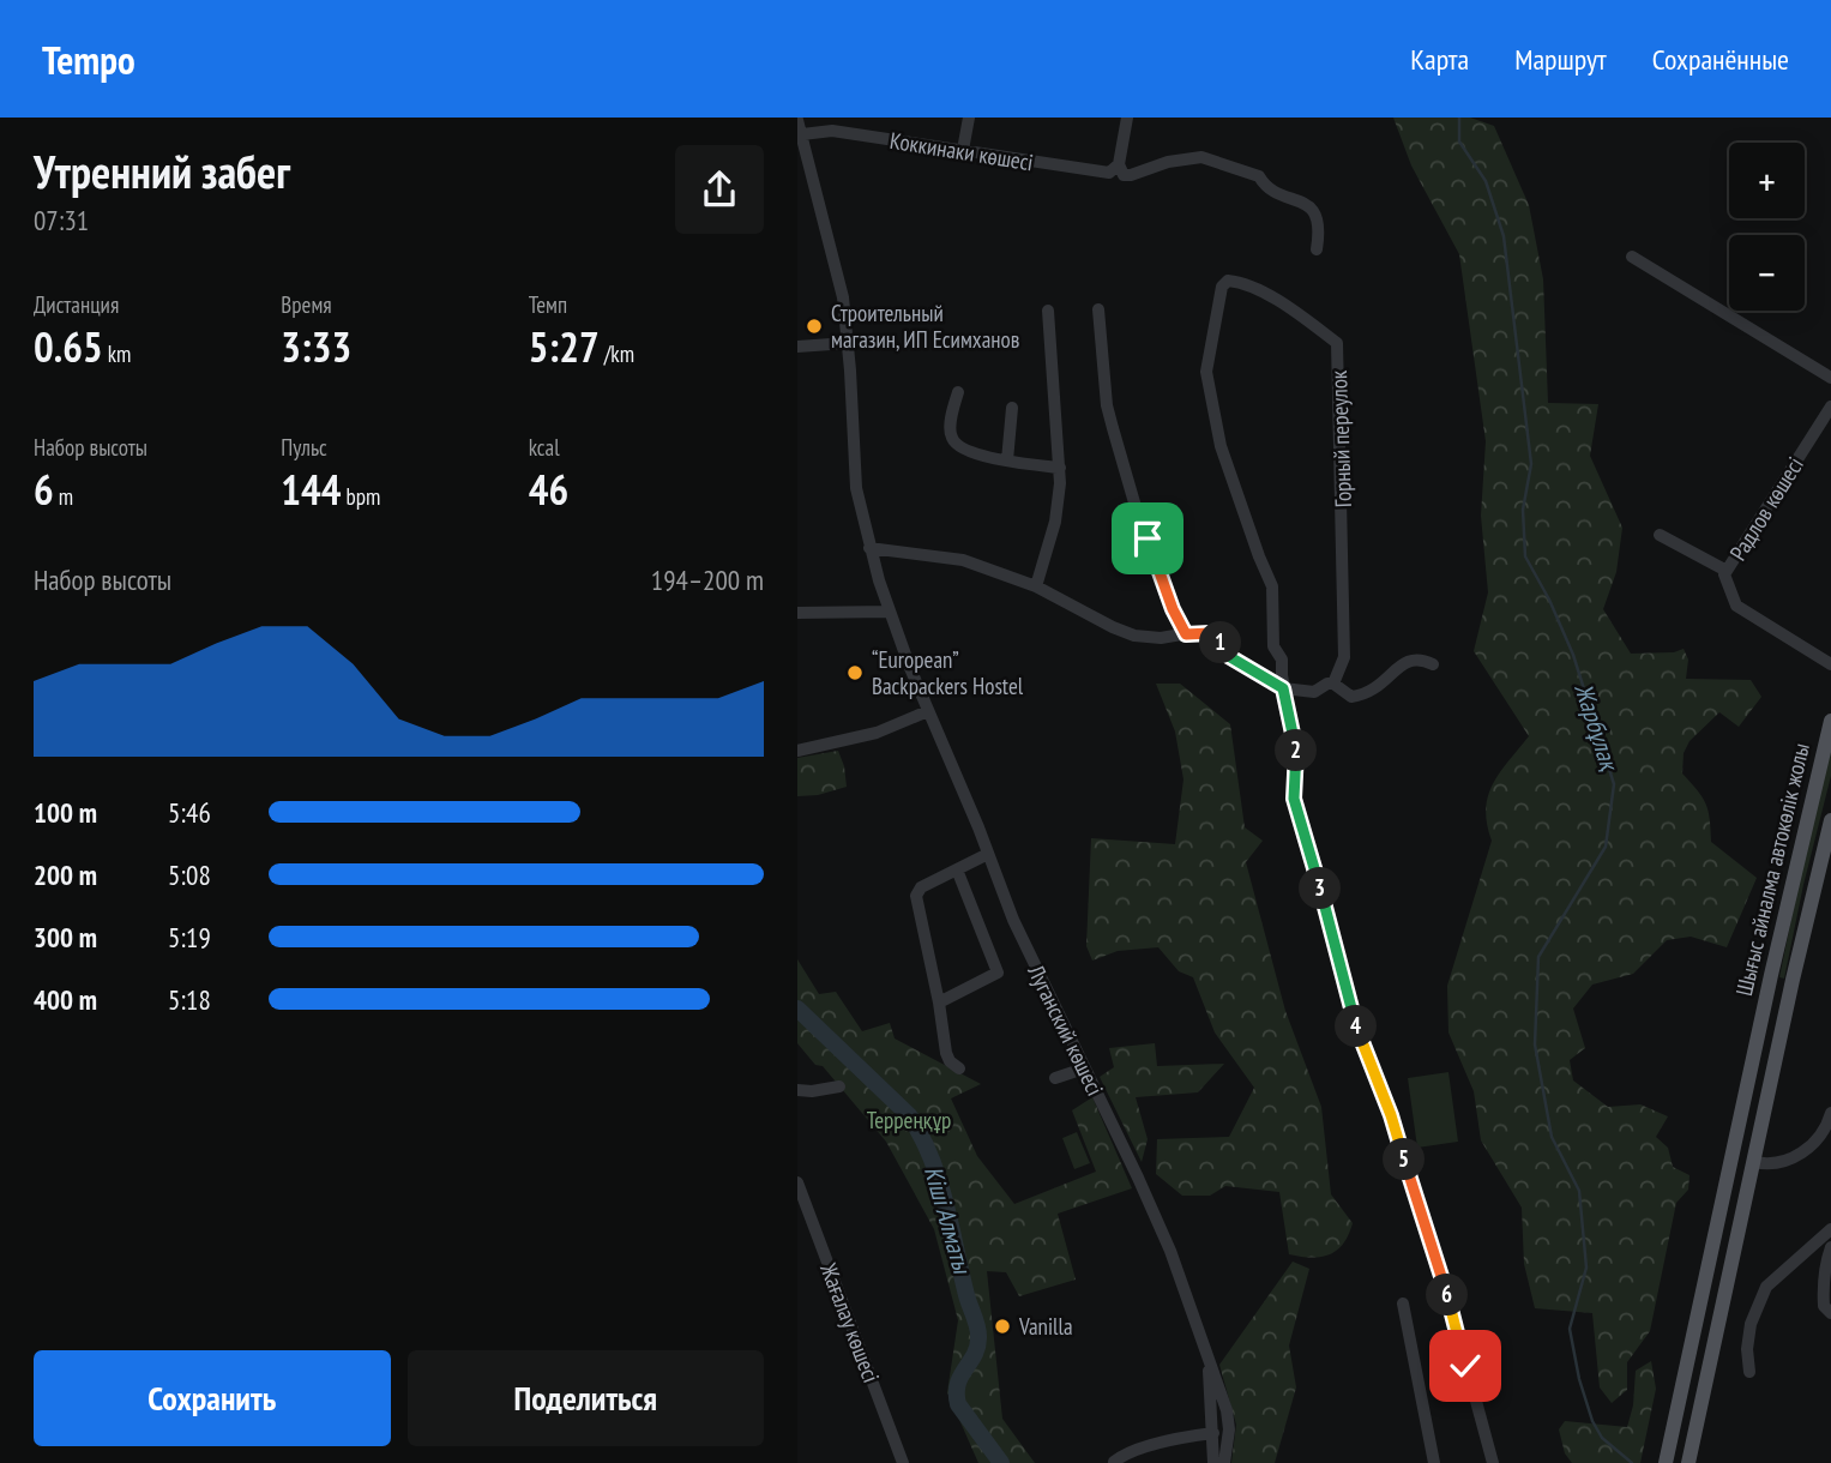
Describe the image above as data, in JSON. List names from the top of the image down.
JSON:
{
  "streets": {
    "main road": ["Шығыс айналма автокөлік жолы"],
    "street": [
      "Коккинаки көшесі",
      "Горный переулок",
      "Радлов көшесі",
      "Луганский көшесі",
      "Жағалау көшесі"
    ]
  },
  "crossings": [
    ["Коккинаки көшесі", "Луганский көшесі"]
  ],
  "water": ["Жарбұлақ", "Кіші Алматы"],
  "parks": ["Терреңқұр"],
  "places": ["Строительный магазин, ИП Есимханов", "“European” Backpackers Hostel", "Vanilla"],
  "page": {
    "header": "Tempo",
    "nav": ["Карта", "Маршрут", "Сохранённые"],
    "heading": ["Утренний забег", "07:31"],
    "map_buttons": ["+", "−"],
    "stats": [
      ["Дистанция", "0.65 km"],
      ["Время", "3:33"],
      ["Темп", "5:27 /km"],
      ["Набор высоты", "6 m"],
      ["Пульс", "144 bpm"],
      ["kcal", "46"]
    ],
    "chart": ["Набор высоты", "194–200 m"],
    "pins": [
      "1",
      "2",
      "3",
      "4",
      "5",
      "6"
    ],
    "list": [
      {
        "name": "100 m",
        "note": "5:46"
      },
      {
        "name": "200 m",
        "note": "5:08"
      },
      {
        "name": "300 m",
        "note": "5:19"
      },
      {
        "name": "400 m",
        "note": "5:18"
      }
    ],
    "buttons": ["Сохранить", "Поделиться"]
  }
}
